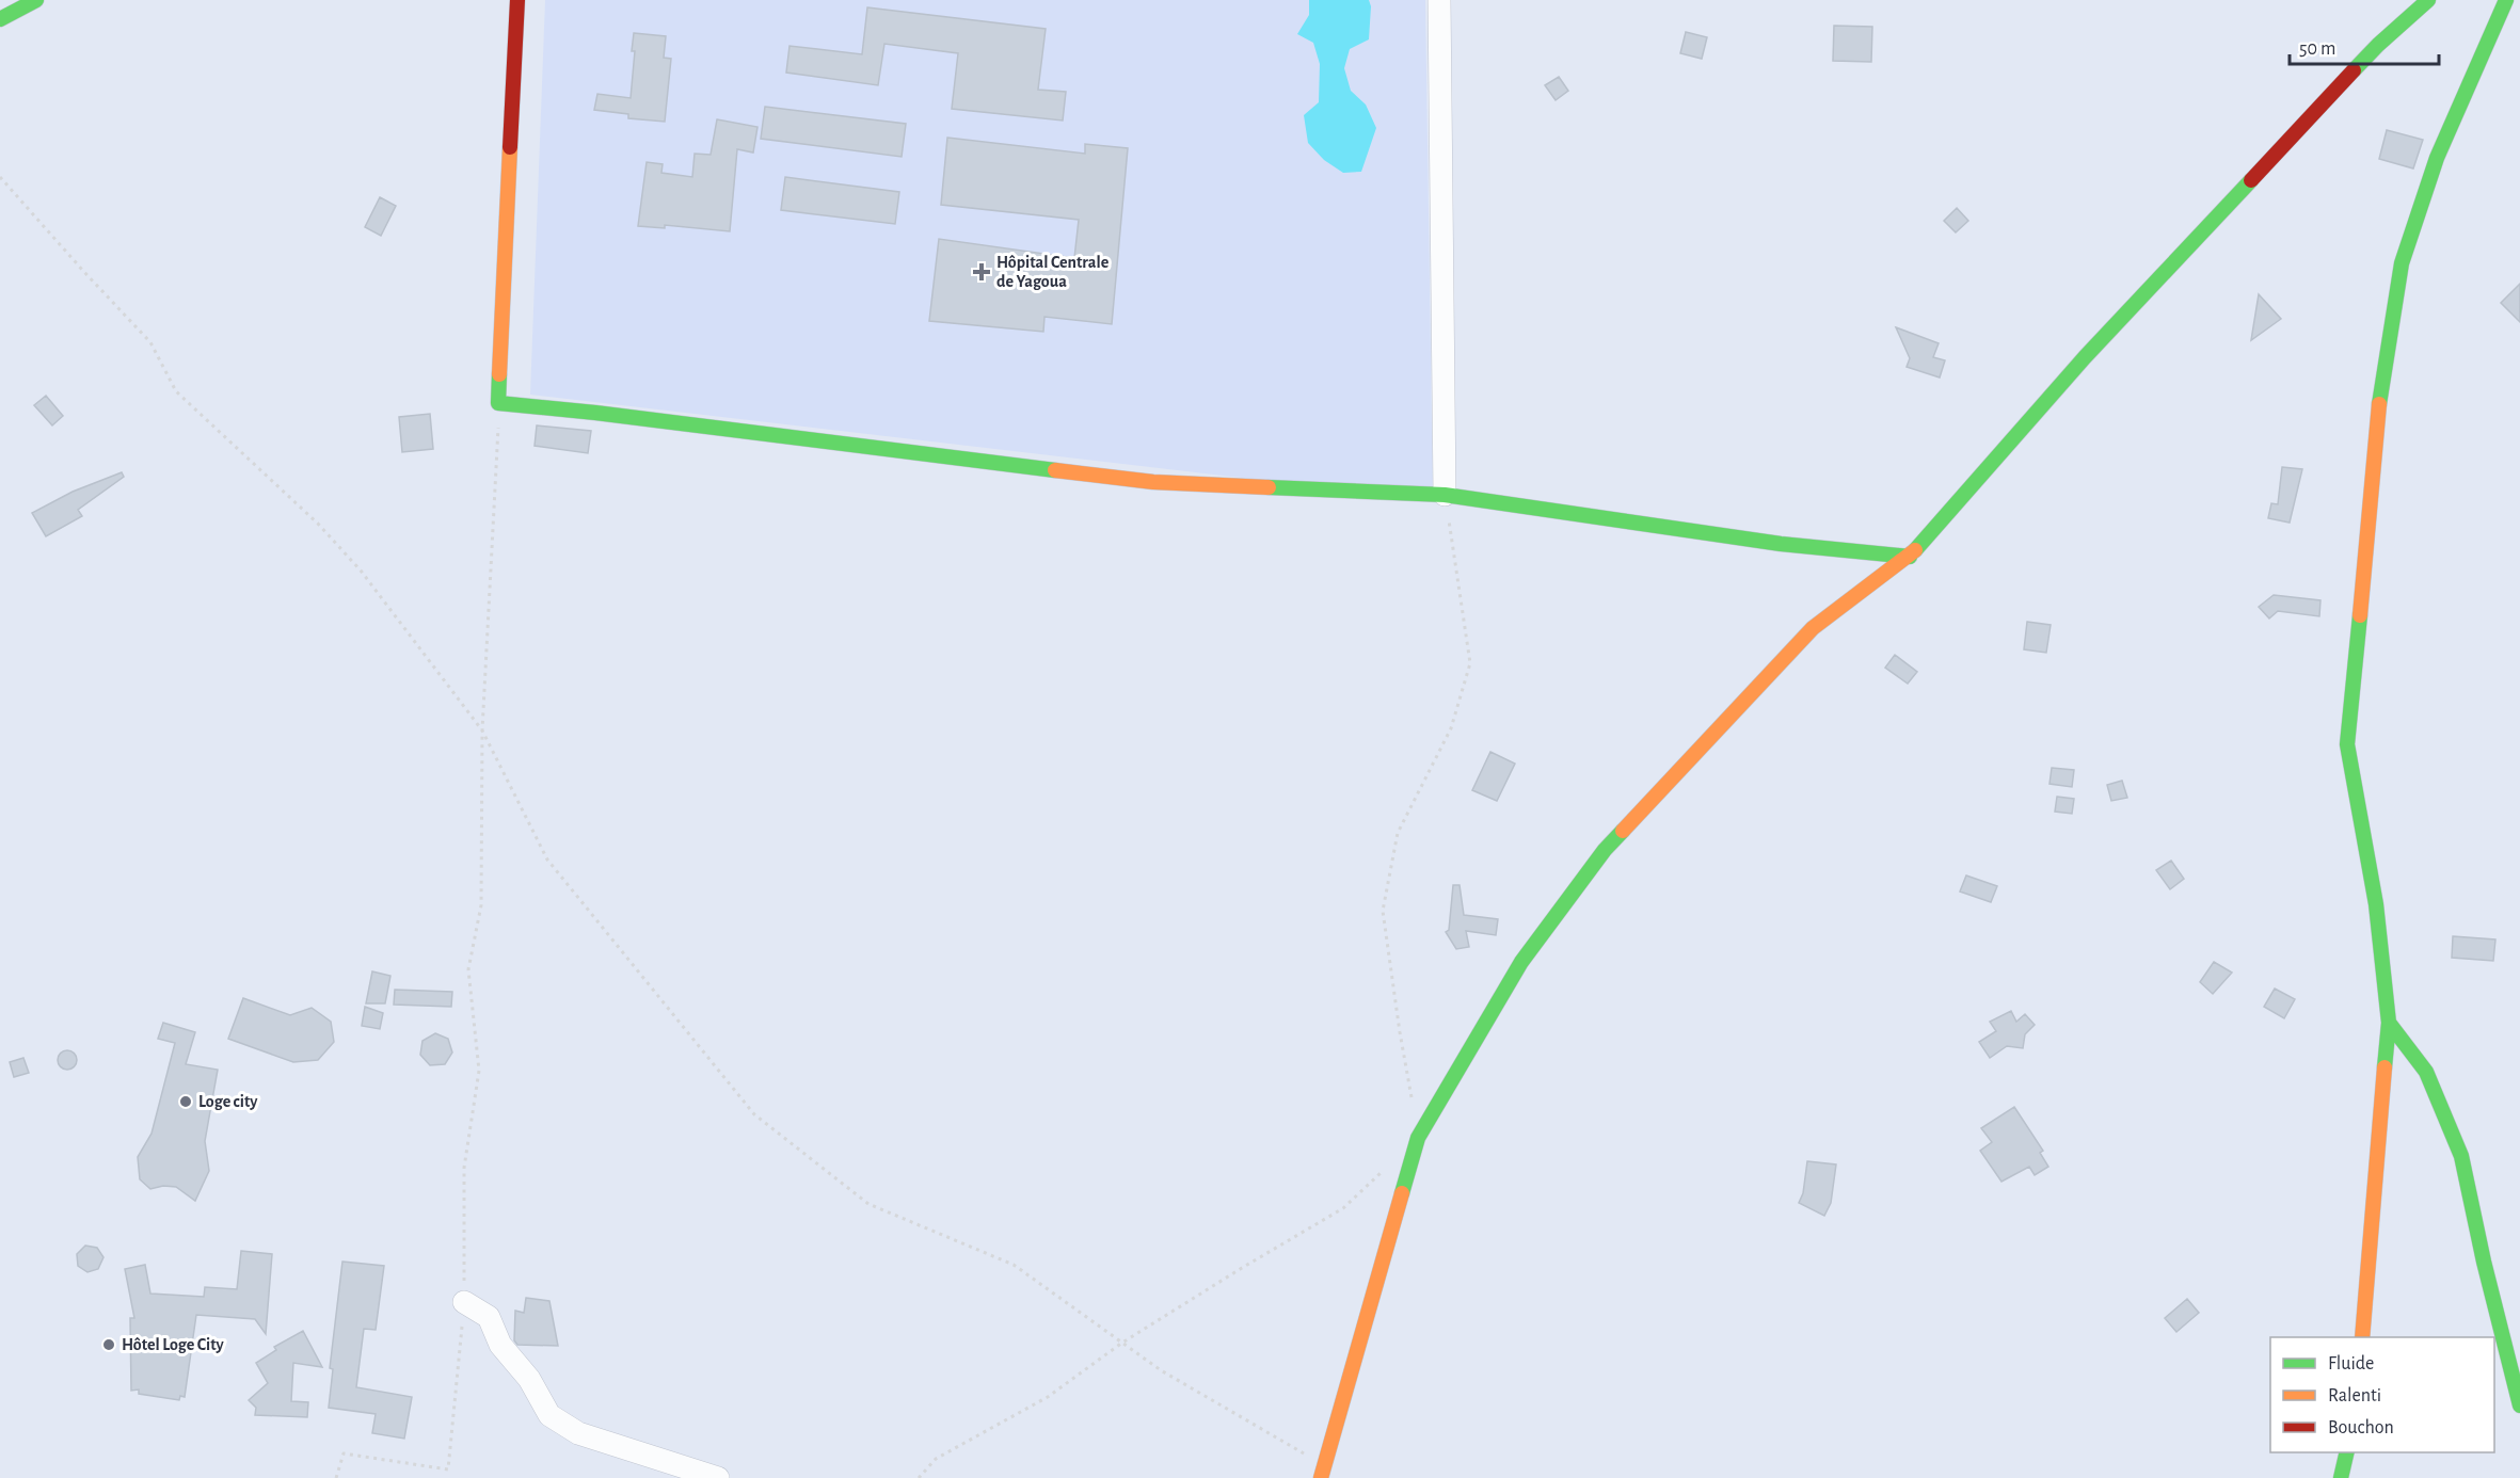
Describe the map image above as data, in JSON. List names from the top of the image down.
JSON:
{
  "places": {
    "health": ["Hôpital Centrale de Yagoua"],
    "other": ["Loge city", "Hôtel Loge City"]
  },
  "legend": ["Fluide", "Ralenti", "Bouchon"],
  "scale_bar": "50 m"
}
